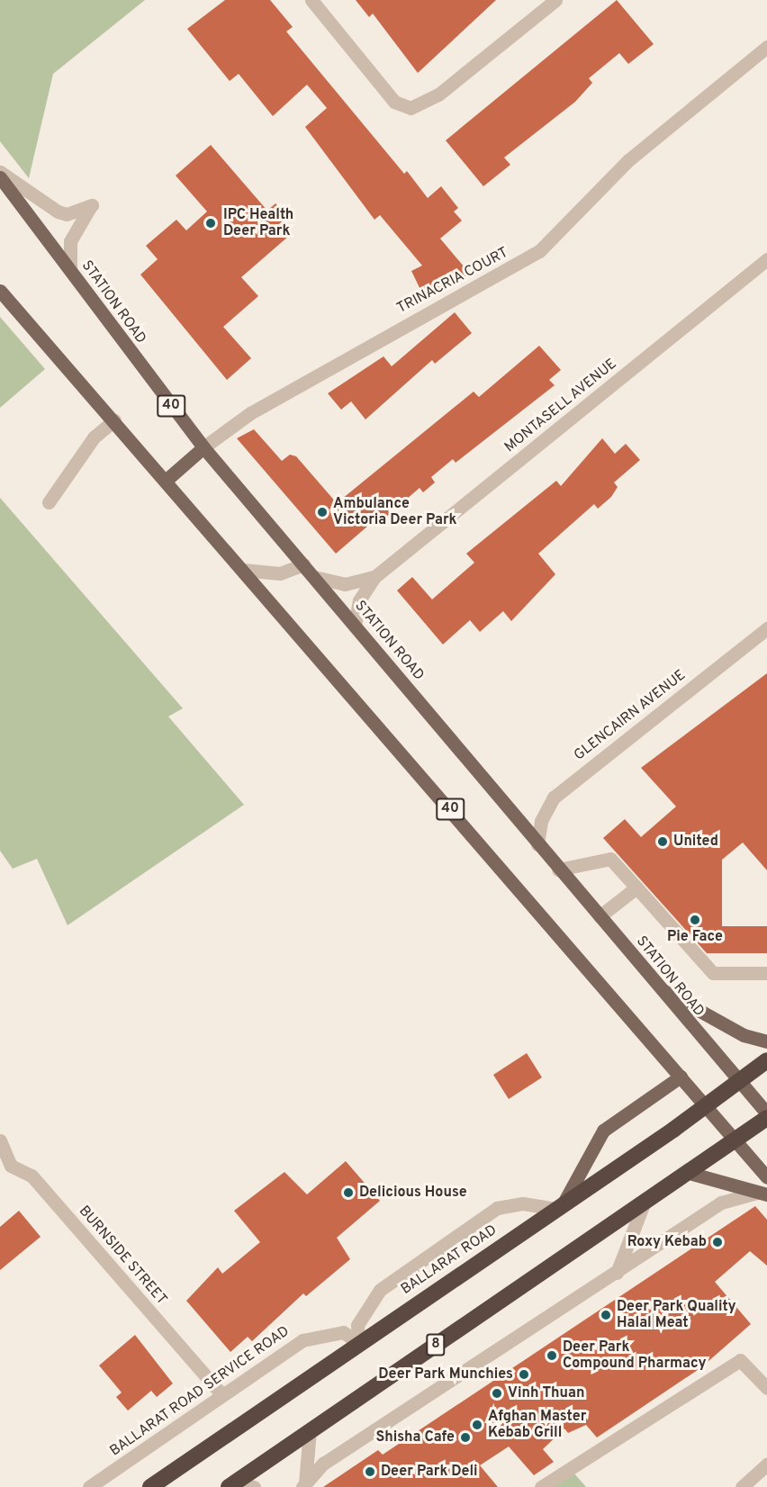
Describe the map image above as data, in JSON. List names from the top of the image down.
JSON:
{
  "streets": {
    "highway": ["BALLARAT ROAD", "8"],
    "main road": ["STATION ROAD", "40"],
    "street": [
      "TRINACRIA COURT",
      "MONTASELL AVENUE",
      "GLENCAIRN AVENUE",
      "BURNSIDE STREET",
      "BALLARAT ROAD SERVICE ROAD"
    ]
  },
  "crossings": [
    ["TRINACRIA COURT", "STATION ROAD"],
    ["STATION ROAD", "MONTASELL AVENUE"],
    ["STATION ROAD", "GLENCAIRN AVENUE"],
    ["STATION ROAD", "BALLARAT ROAD"],
    ["40", "BALLARAT ROAD"],
    ["40", "8"],
    ["BURNSIDE STREET", "BALLARAT ROAD SERVICE ROAD"],
    ["BALLARAT ROAD", "BALLARAT ROAD SERVICE ROAD"]
  ],
  "places": [
    "IPC Health Deer Park",
    "Ambulance Victoria Deer Park",
    "United",
    "Pie Face",
    "Delicious House",
    "Roxy Kebab",
    "Deer Park Quality Halal Meat",
    "Deer Park Compound Pharmacy",
    "Deer Park Munchies",
    "Vinh Thuan",
    "Afghan Master Kebab Grill",
    "Shisha Cafe",
    "Deer Park Deli"
  ]
}
